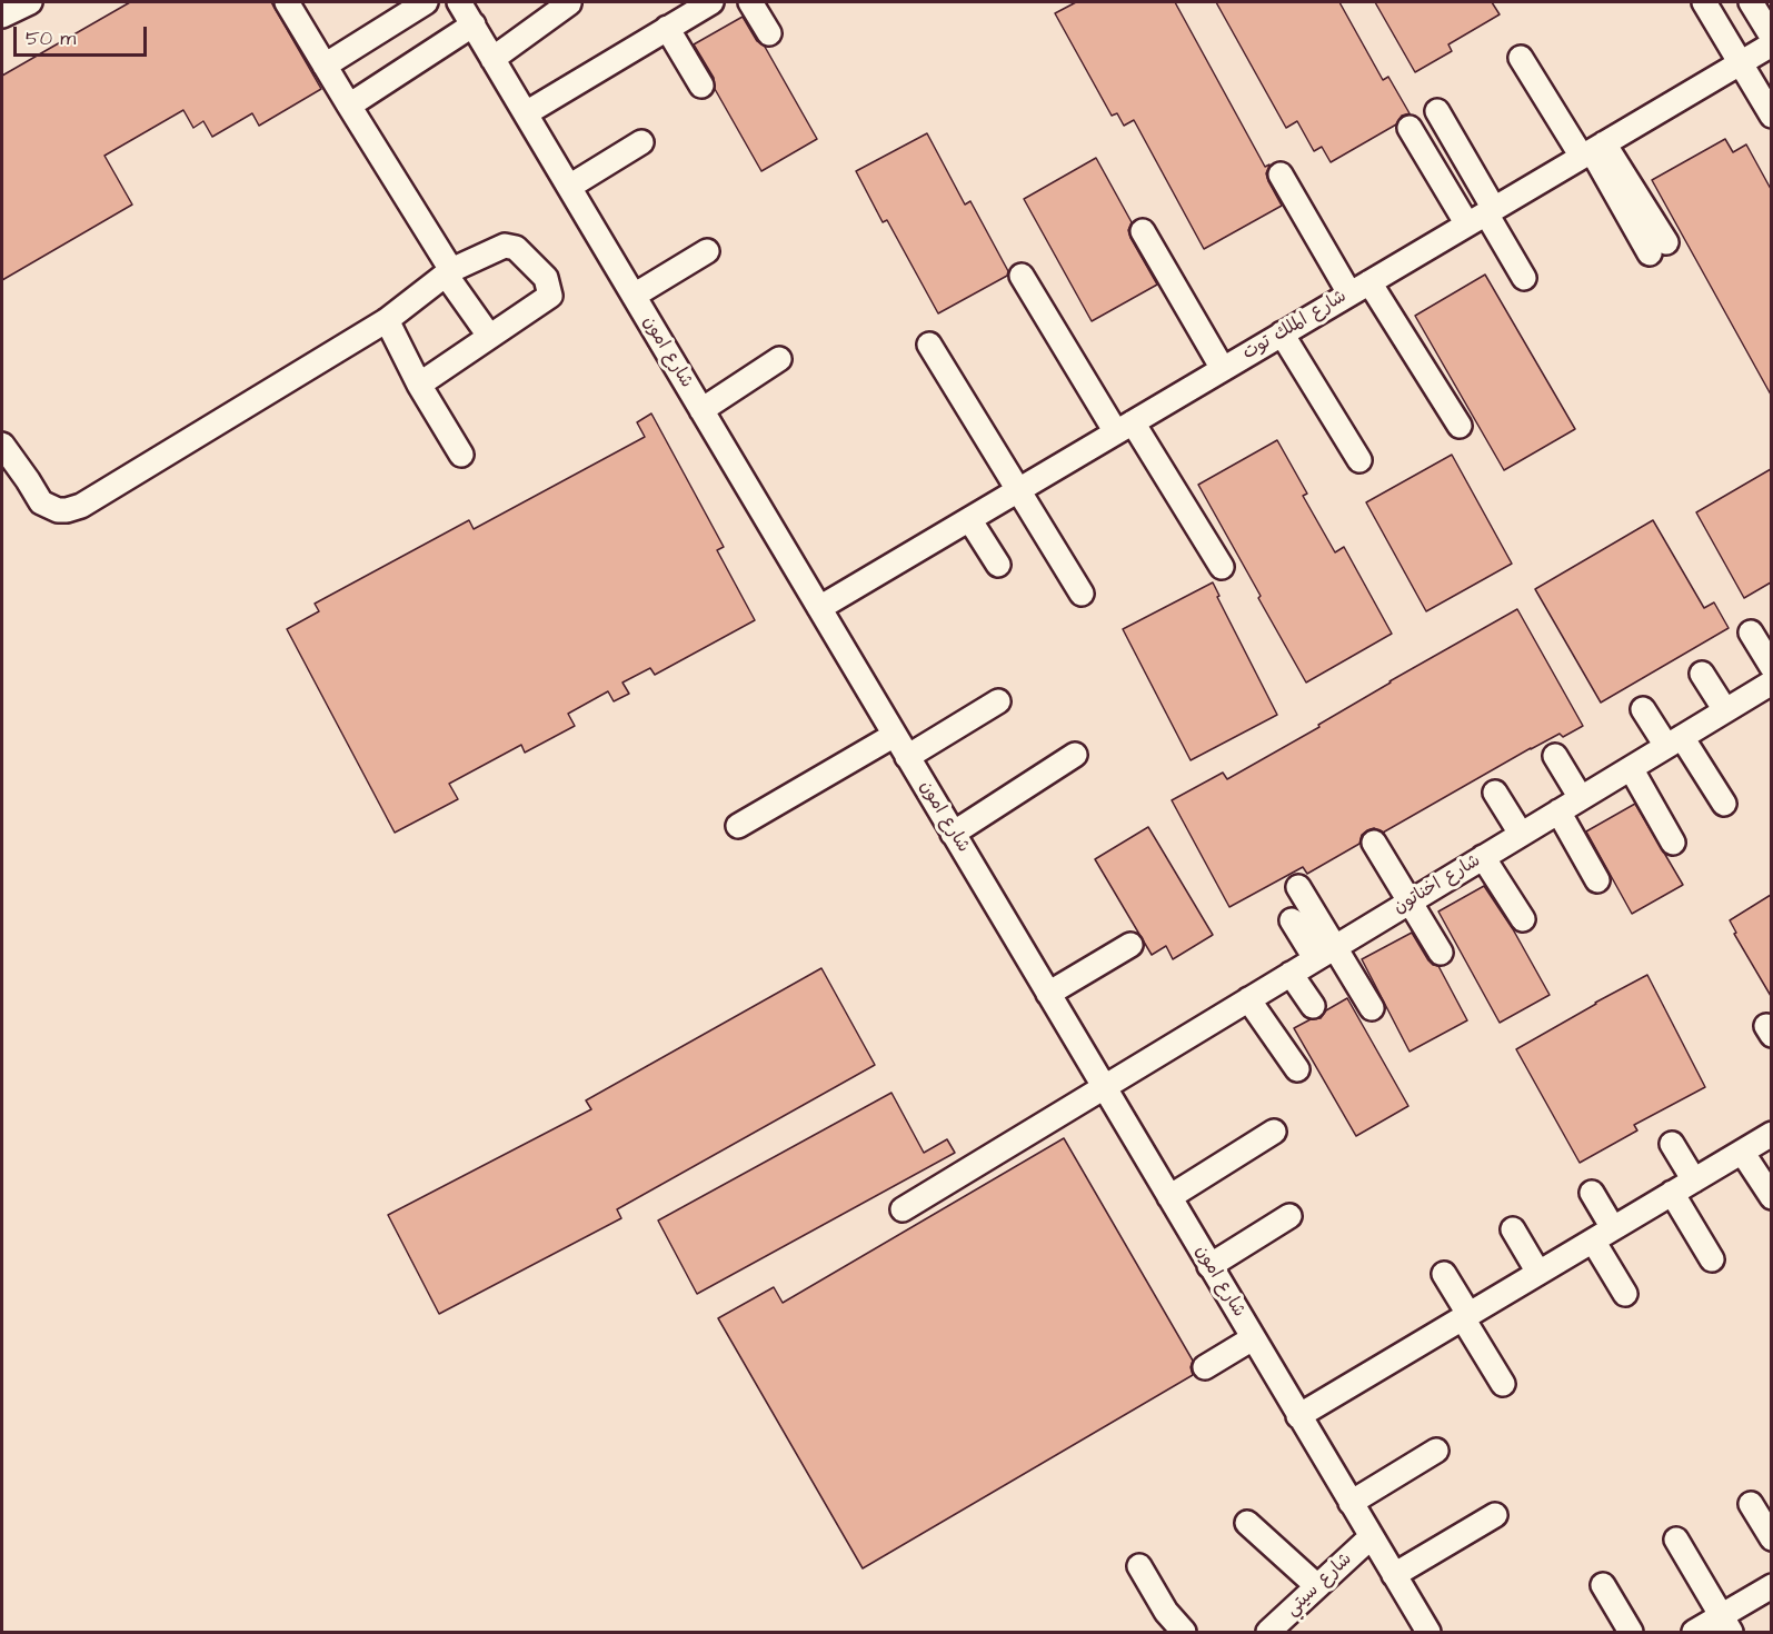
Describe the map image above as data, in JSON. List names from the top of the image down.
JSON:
{
  "streets": {
    "street": [
      "شارع الملك توت",
      "شارع امون",
      "شارع اخناتون",
      "شارع سيتي"
    ]
  },
  "crossings": [
    ["شارع الملك توت", "شارع امون"],
    ["شارع امون", "شارع اخناتون"],
    ["شارع امون", "شارع سيتي"]
  ],
  "scale_bar": "50 m"
}
